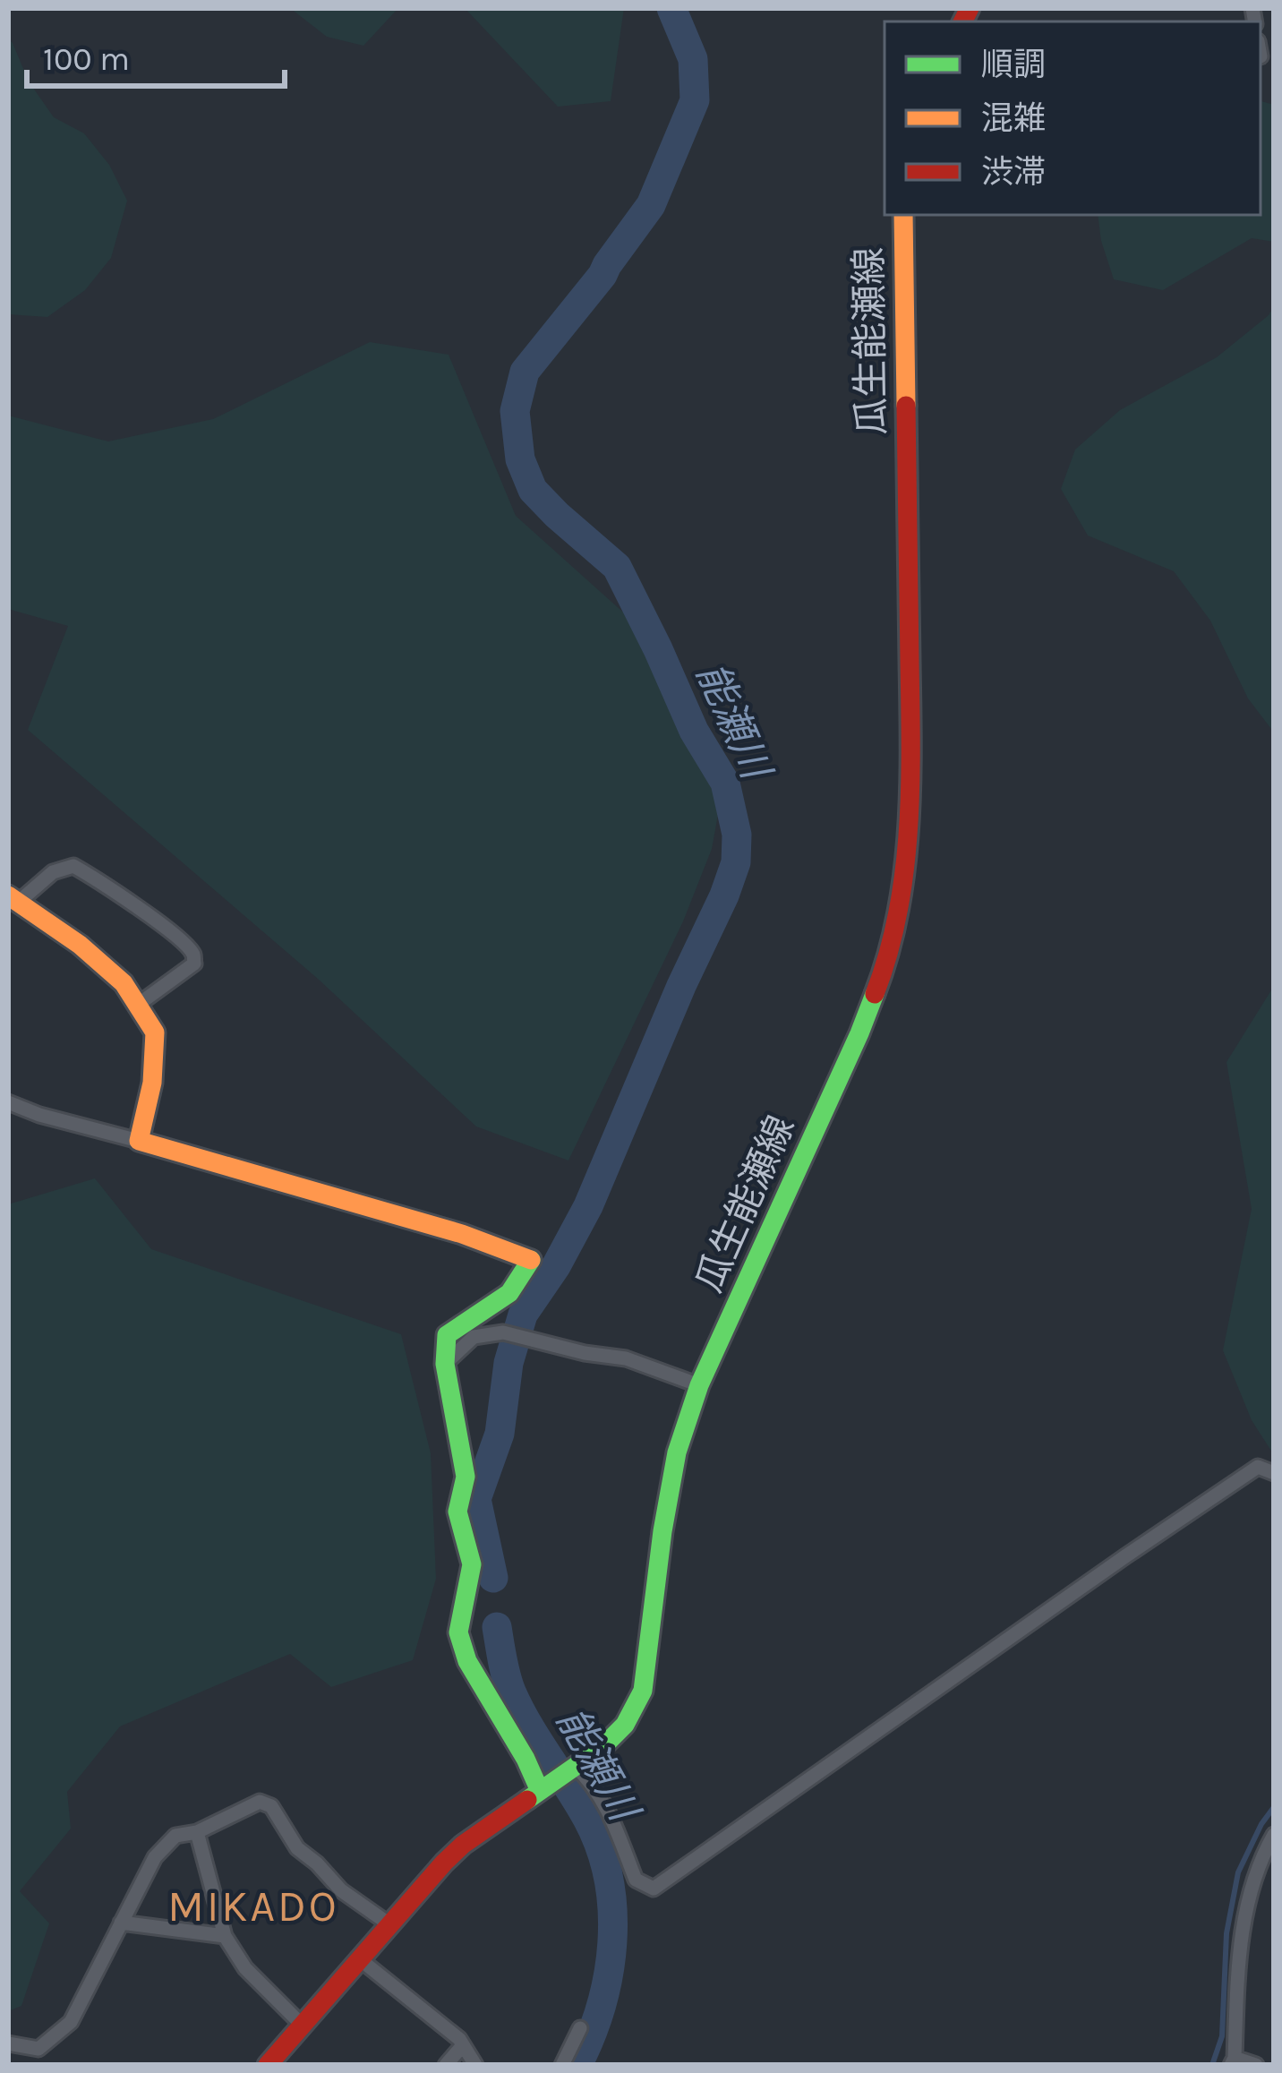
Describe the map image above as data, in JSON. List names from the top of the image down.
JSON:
{
  "streets": {
    "main road": ["瓜生能瀬線"]
  },
  "districts": ["MIKADO"],
  "water": ["能瀬川"],
  "legend": ["順調", "混雑", "渋滞"],
  "scale_bar": "100 m"
}
